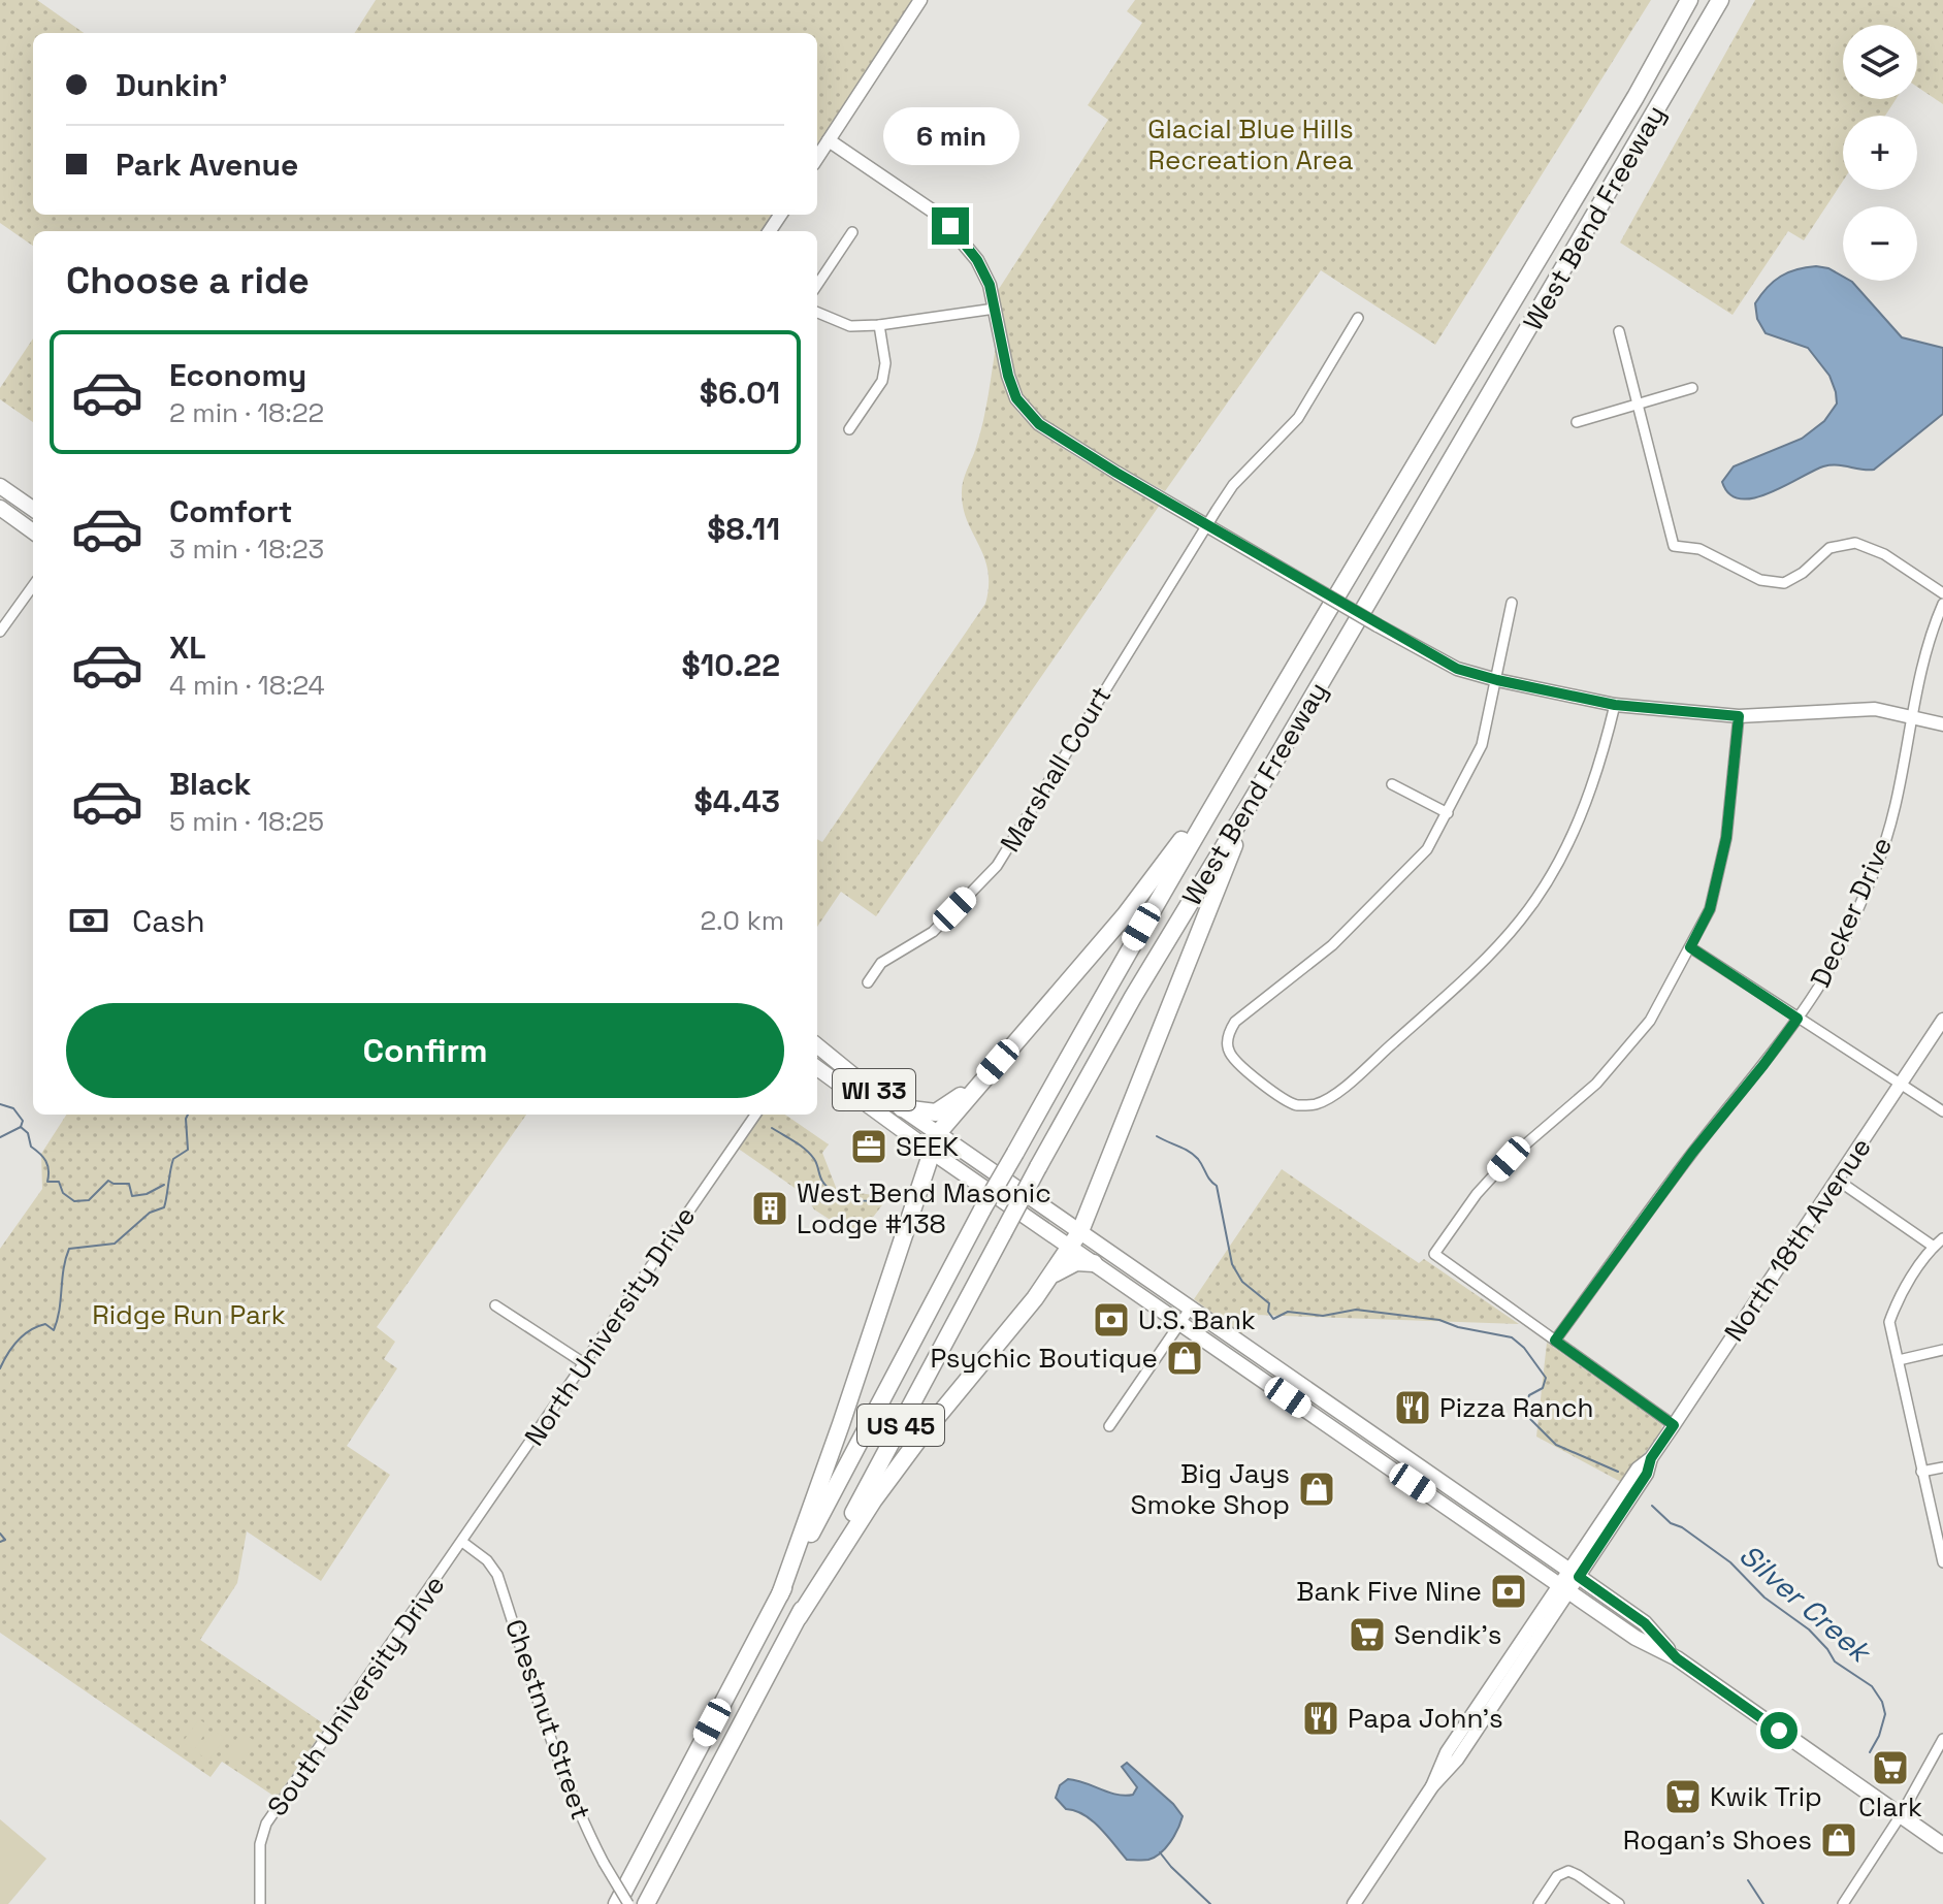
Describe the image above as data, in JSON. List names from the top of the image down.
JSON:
{
  "streets": {
    "highway": ["West Bend Freeway", "US 45"],
    "main road": ["WI 33"],
    "street": [
      "Marshall Court",
      "Decker Drive",
      "North 18th Avenue",
      "North University Drive",
      "South University Drive",
      "Chestnut Street"
    ]
  },
  "crossings": [
    ["WI 33", "North 18th Avenue"],
    ["North University Drive", "South University Drive"],
    ["North University Drive", "Chestnut Street"],
    ["South University Drive", "Chestnut Street"]
  ],
  "water": ["Silver Creek"],
  "parks": ["Glacial Blue Hills Recreation Area", "Ridge Run Park"],
  "places": {
    "office": ["SEEK"],
    "building": ["West Bend Masonic Lodge #138"],
    "bank": ["U.S. Bank", "Bank Five Nine"],
    "shop": ["Psychic Boutique", "Big Jays Smoke Shop", "Rogan's Shoes"],
    "restaurant": ["Pizza Ranch", "Papa John's"],
    "supermarket": ["Sendik's", "Clark", "Kwik Trip"]
  },
  "page": {
    "map_buttons": ["+", "−"],
    "banner": ["Dunkin'", "Park Avenue"],
    "bubble": "6 min",
    "heading": "Choose a ride",
    "list": [
      {
        "name": "Economy",
        "note": "2 min · 18:22",
        "value": "$6.01"
      },
      {
        "name": "Comfort",
        "note": "3 min · 18:23",
        "value": "$8.11"
      },
      {
        "name": "XL",
        "note": "4 min · 18:24",
        "value": "$10.22"
      },
      {
        "name": "Black",
        "note": "5 min · 18:25",
        "value": "$4.43"
      }
    ],
    "pay": ["Cash", "2.0 km"],
    "buttons": "Confirm"
  }
}
